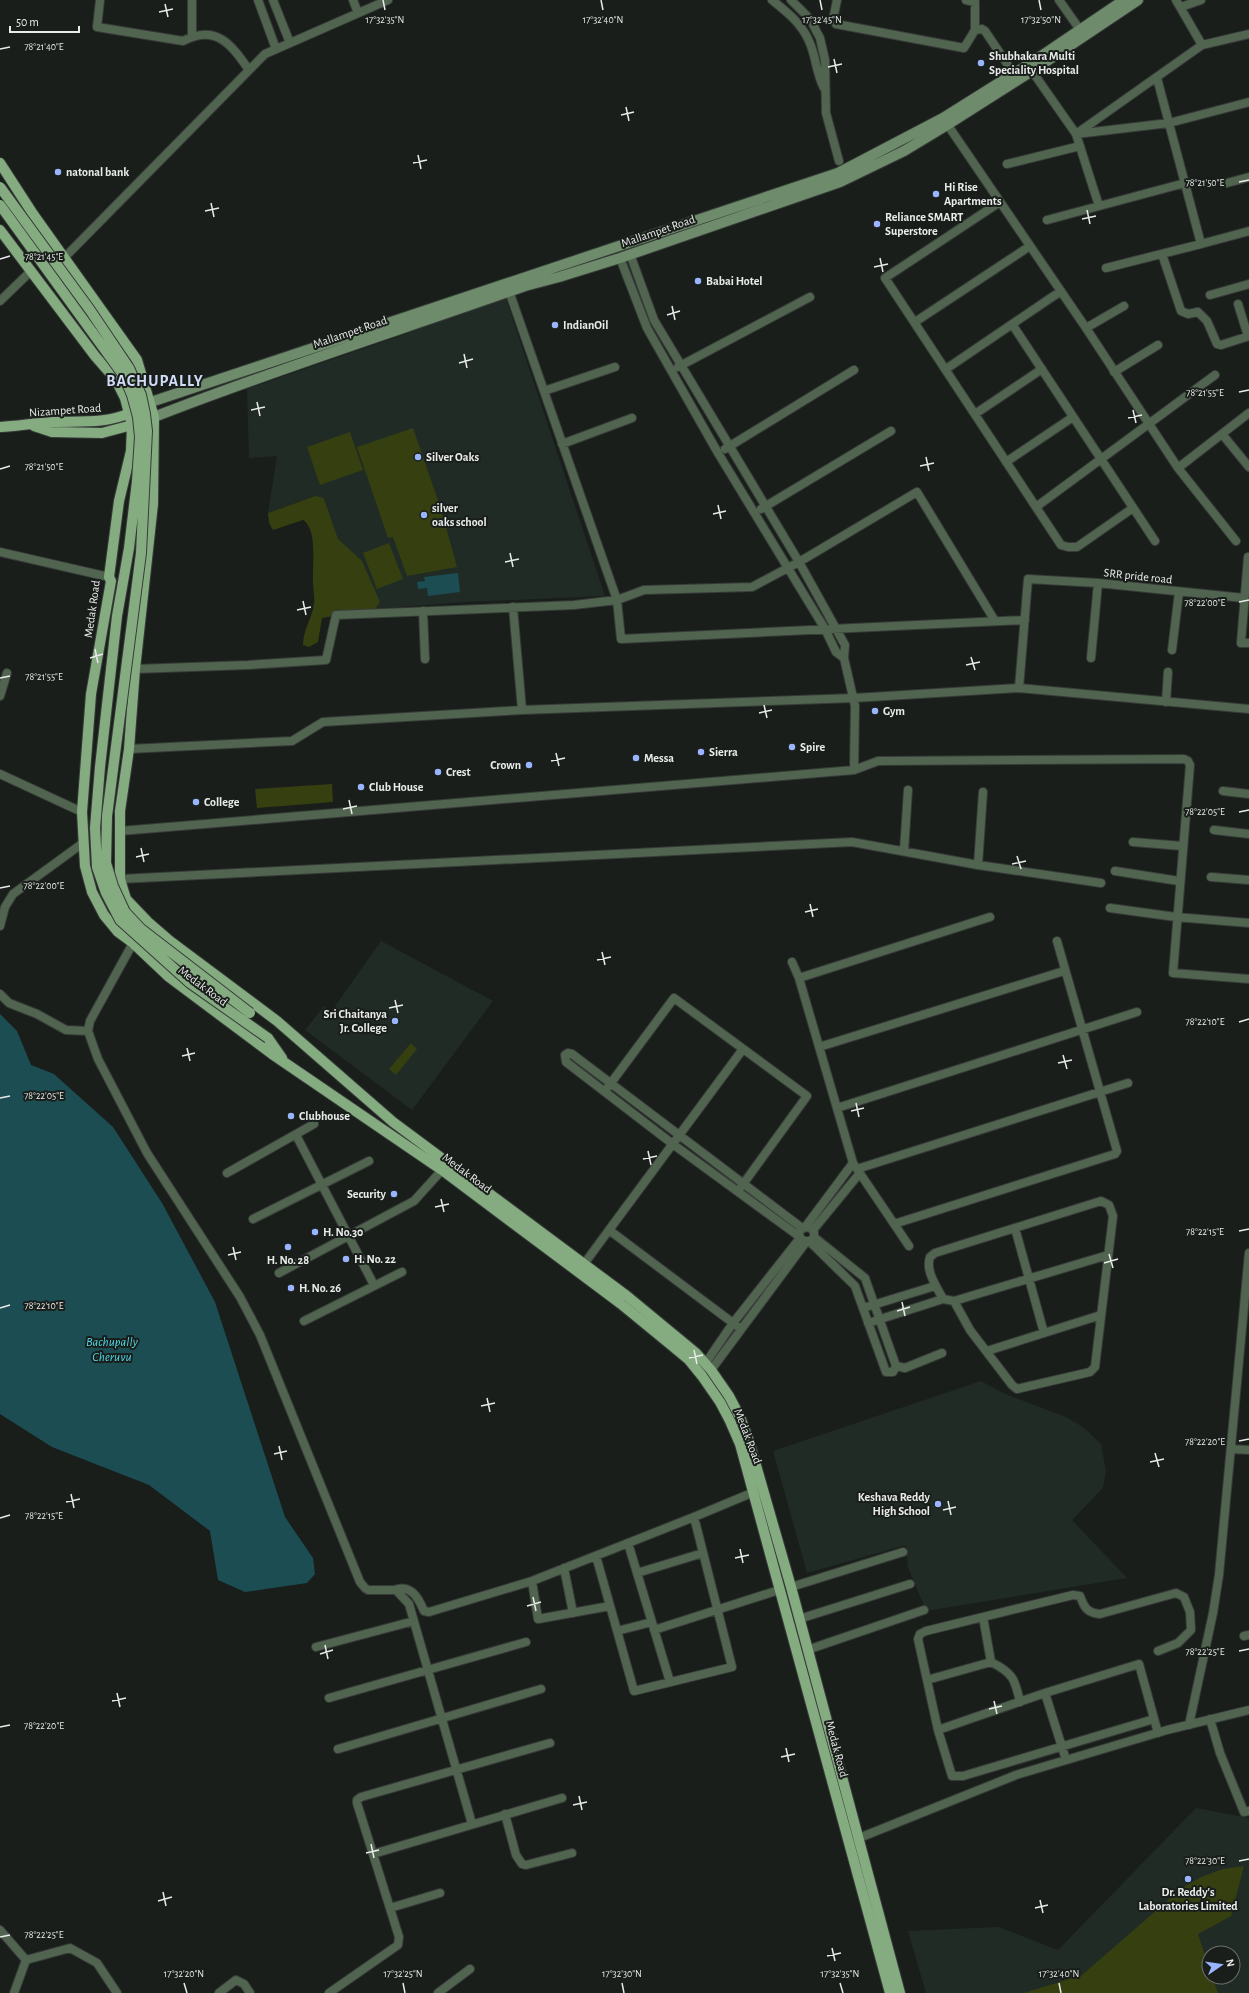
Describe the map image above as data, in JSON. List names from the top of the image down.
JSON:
{
  "streets": {
    "main road": ["Mallampet Road", "Nizampet Road", "Medak Road"],
    "street": ["SRR pride road"]
  },
  "crossings": [
    ["Mallampet Road", "Medak Road"],
    ["Nizampet Road", "Medak Road"]
  ],
  "districts": ["BACHUPALLY"],
  "water": ["Bachupally Cheruvu"],
  "places": [
    "Shubhakara Multi Speciality Hospital",
    "natonal bank",
    "Hi Rise Apartments",
    "Reliance SMART Superstore",
    "Babai Hotel",
    "IndianOil",
    "Silver Oaks",
    "silver oaks school",
    "Gym",
    "Spire",
    "Sierra",
    "Messa",
    "Crown",
    "Crest",
    "Club House",
    "College",
    "Sri Chaitanya Jr. College",
    "Clubhouse",
    "Security",
    "H. No.30",
    "H. No. 28",
    "H. No. 22",
    "H. No. 26",
    "Keshava Reddy High School",
    "Dr. Reddy's Laboratories Limited"
  ],
  "scale_bar": "50 m",
  "north": "right",
  "coordinates": [
    "17°32'35\"N",
    "17°32'40\"N",
    "17°32'45\"N",
    "17°32'50\"N",
    "78°21'40\"E",
    "78°21'50\"E",
    "78°21'45\"E",
    "78°21'55\"E",
    "78°22'00\"E",
    "78°22'05\"E",
    "78°22'10\"E",
    "78°22'15\"E",
    "78°22'20\"E",
    "78°22'25\"E",
    "78°22'30\"E",
    "17°32'20\"N",
    "17°32'25\"N",
    "17°32'30\"N"
  ]
}
